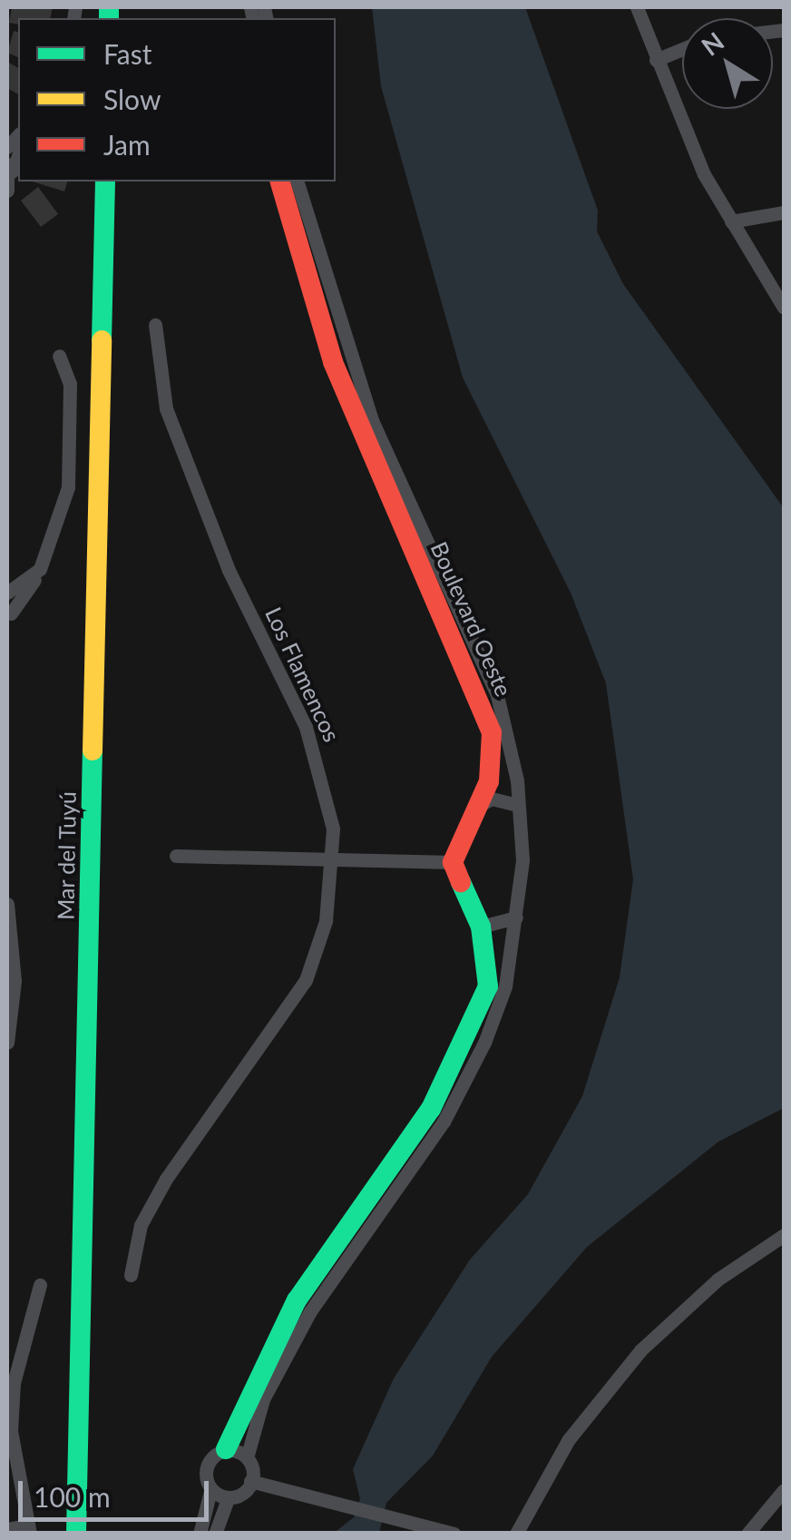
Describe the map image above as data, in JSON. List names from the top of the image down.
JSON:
{
  "streets": {
    "street": ["Boulevard Oeste", "Los Flamencos", "Mar del Tuyú"]
  },
  "legend": ["Fast", "Slow", "Jam"],
  "scale_bar": "100 m",
  "north": "top left"
}
